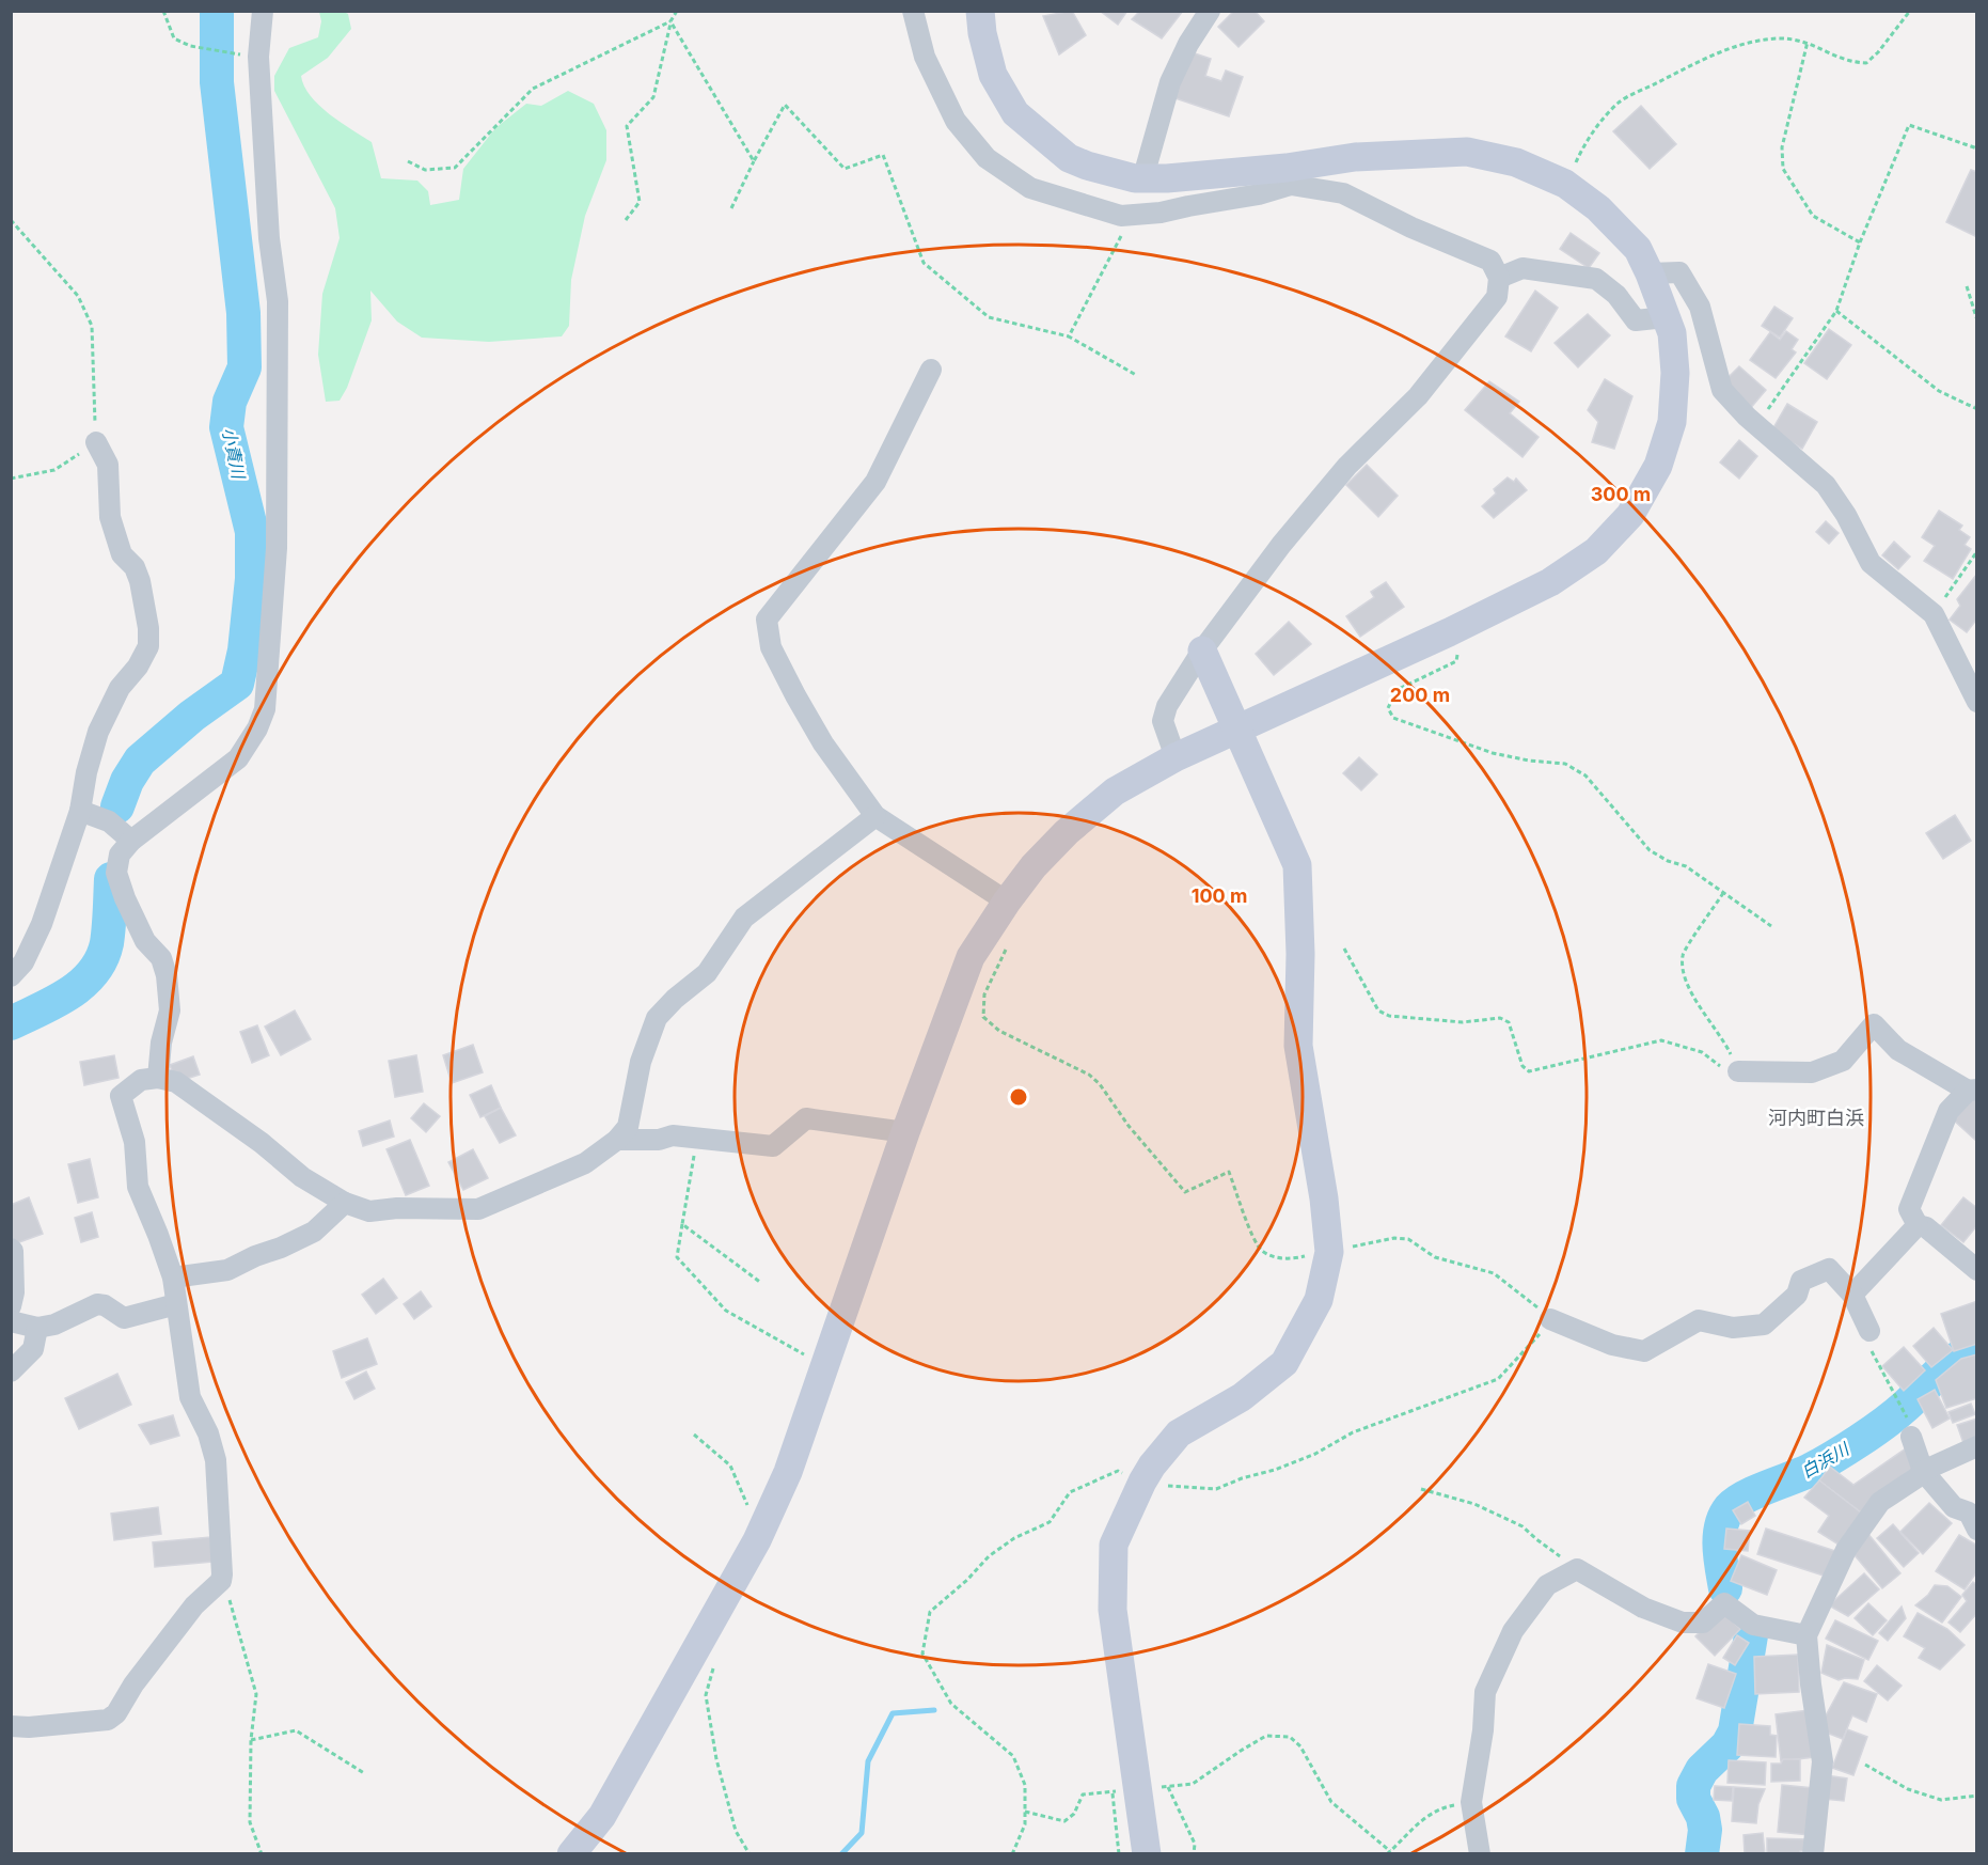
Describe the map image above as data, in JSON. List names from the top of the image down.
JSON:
{
  "districts": ["河内町白浜"],
  "water": ["小責川", "白浜川"],
  "rings": ["300 m", "200 m", "100 m"]
}
